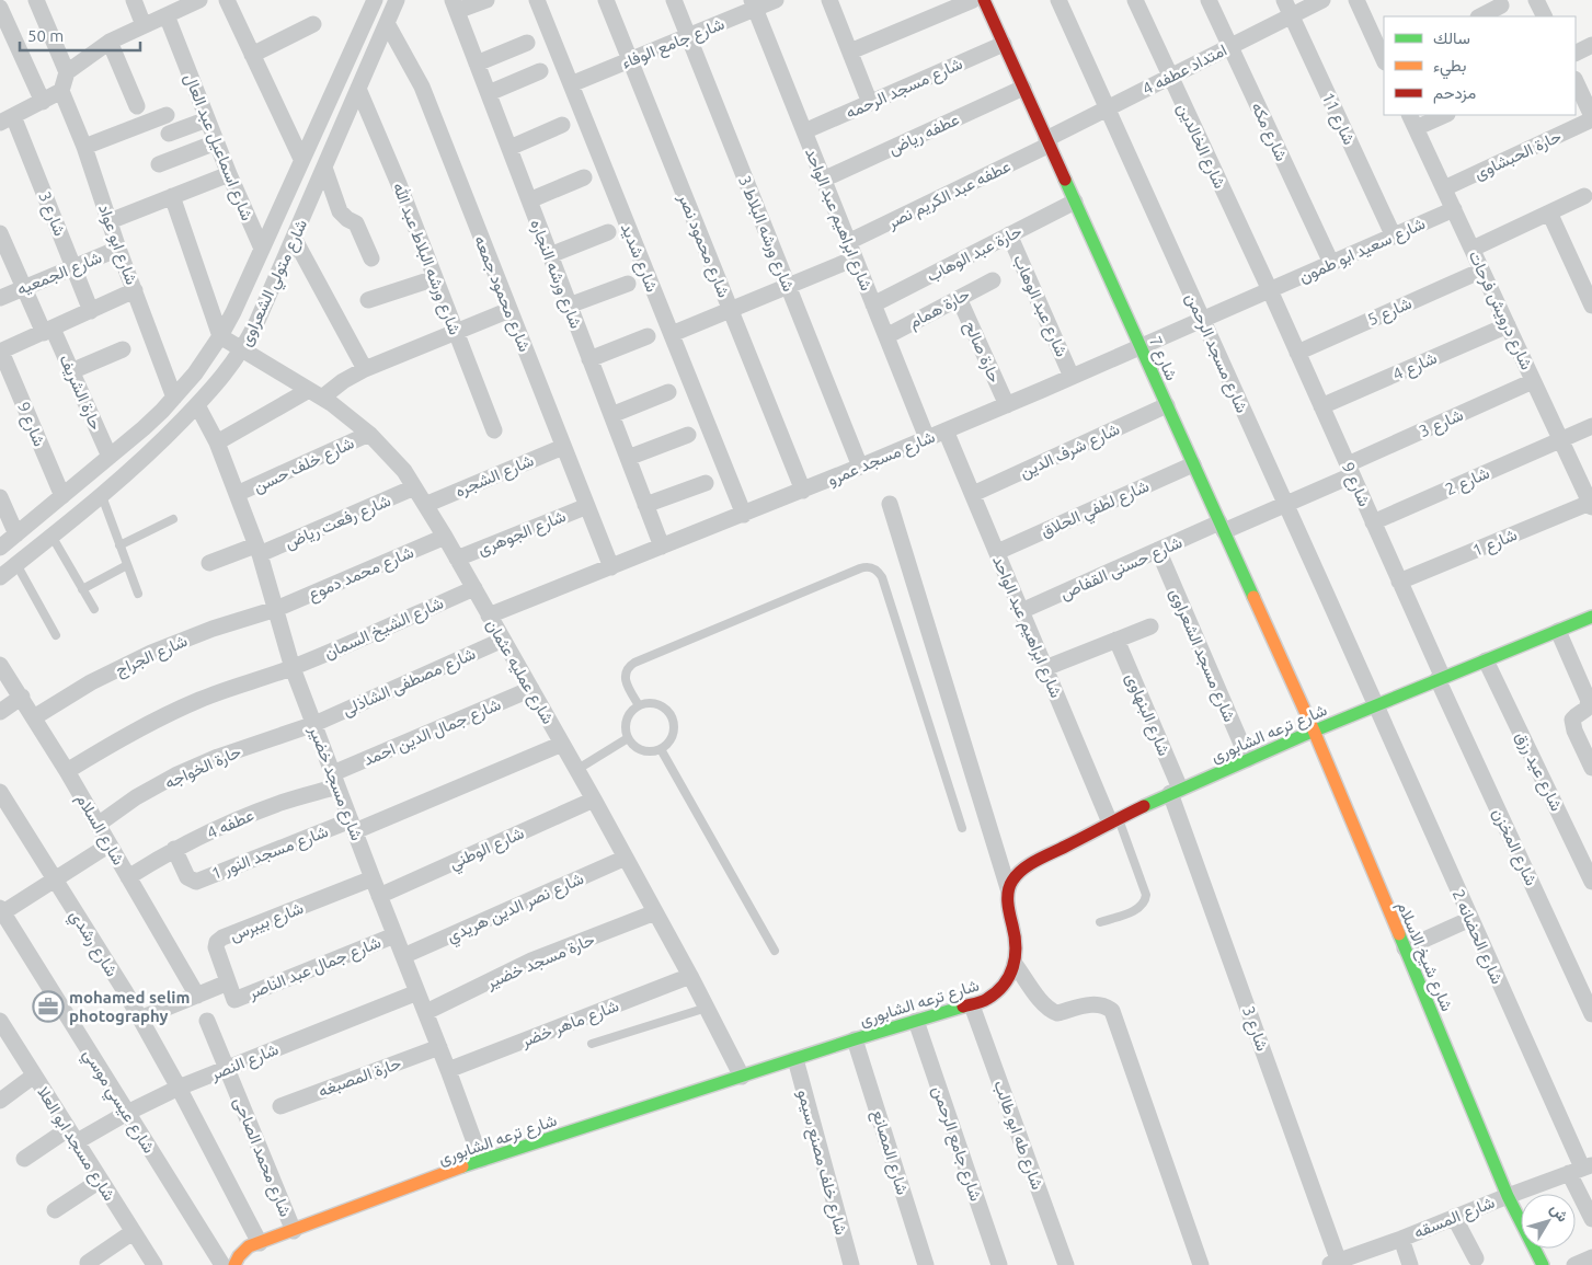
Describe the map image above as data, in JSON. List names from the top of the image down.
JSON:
{
  "streets": {
    "street": [
      "شارع جامع الوفاء",
      "امتداد عطفه 4",
      "شارع مسجد الرحمه",
      "شارع 11",
      "شارع مكه",
      "عطفه رياض",
      "شارع الخالدين",
      "شارع اسماعيل عبد العال",
      "حارة الحبشاوى",
      "عطفه عبد الكريم نصر",
      "شارع 3",
      "شارع ابراهيم عبد الواحد",
      "شارع ورشه البلاط 3",
      "شارع ابو عواد",
      "شارع محمود نصر",
      "شارع سعيد ابو طمون",
      "حارة عبد الوهاب",
      "شارع شديد",
      "شارع ورشه البلاط عبد الله",
      "شارع الجمعيه",
      "شارع ورشه النجاره",
      "شارع متولي الشعراوى",
      "شارع محمود جمعه",
      "شارع عبد الوهاب",
      "حارة همام",
      "شارع درويش فرحات",
      "شارع 5",
      "حارة صالح",
      "شارع مسجد الرحمن",
      "شارع 7",
      "شارع 4",
      "حارة الشريف",
      "شارع 9",
      "شارع شرف الدين",
      "شارع مسجد عمرو",
      "شارع خلف حسن",
      "شارع الشجره",
      "شارع 2",
      "شارع لطفي الحلاق",
      "شارع رفعت رياض",
      "شارع الجوهرى",
      "شارع 1",
      "شارع حسنى القفاص",
      "شارع محمد دموع",
      "شارع الشيخ السمان",
      "شارع الجراج",
      "شارع مسجد الشعراوى",
      "شارع عمليه عثمان",
      "شارع مصطفى الشاذلى",
      "شارع البنهاوى",
      "شارع جمال الدين احمد",
      "شارع ترعه الشابورى",
      "حارة الخواجه",
      "شارع عيد رزق",
      "شارع مسجد خضير",
      "عطفه 4",
      "شارع السلام",
      "شارع المخزن",
      "شارع الوطني",
      "شارع مسجد النور 1",
      "شارع نصر الدين هريدي",
      "شارع بيبرس",
      "شارع الحضانه 2",
      "شارع رشدي",
      "شارع شيخ الاسلام",
      "حارة مسجد خضير",
      "شارع جمال عبد الناصر",
      "شارع ماهر خضر",
      "شارع النصر",
      "حارة المصبغه",
      "شارع عيسي موسي",
      "شارع طه ابو طالب",
      "شارع مسجد ابو العلا",
      "شارع جامع الرحمن",
      "شارع المصانع",
      "شارع محمد الصاحى",
      "شارع خلف مصنع سيمو",
      "شارع المسقه"
    ]
  },
  "crossings": [
    ["شارع جامع الوفاء", "شارع ابراهيم عبد الواحد"],
    ["شارع جامع الوفاء", "شارع ورشه البلاط 3"],
    ["شارع جامع الوفاء", "شارع محمود نصر"],
    ["شارع جامع الوفاء", "شارع شديد"],
    ["امتداد عطفه 4", "شارع 11"],
    ["امتداد عطفه 4", "شارع مكه"],
    ["امتداد عطفه 4", "شارع الخالدين"],
    ["امتداد عطفه 4", "عطفه عبد الكريم نصر"],
    ["امتداد عطفه 4", "شارع مسجد الرحمن"],
    ["امتداد عطفه 4", "شارع 7"],
    ["شارع مسجد الرحمه", "شارع ابراهيم عبد الواحد"],
    ["شارع مسجد الرحمه", "شارع 7"],
    ["شارع 11", "شارع سعيد ابو طمون"],
    ["شارع مكه", "شارع سعيد ابو طمون"],
    ["عطفه رياض", "شارع ابراهيم عبد الواحد"],
    ["عطفه رياض", "شارع 7"],
    ["شارع الخالدين", "شارع سعيد ابو طمون"],
    ["شارع الخالدين", "شارع 9"],
    ["شارع الخالدين", "شارع مسجد عمرو"],
    ["شارع اسماعيل عبد العال", "شارع متولي الشعراوى"],
    ["حارة الحبشاوى", "شارع درويش فرحات"],
    ["عطفه عبد الكريم نصر", "شارع ابراهيم عبد الواحد"],
    ["عطفه عبد الكريم نصر", "شارع 7"],
    ["شارع 3", "شارع الجمعيه"],
    ["شارع 3", "شارع درويش فرحات"],
    ["شارع 3", "شارع مسجد الرحمن"],
    ["شارع 3", "شارع 9"],
    ["شارع 3", "شارع حسنى القفاص"],
    ["شارع 3", "شارع البنهاوى"],
    ["شارع 3", "شارع ترعه الشابورى"],
    ["شارع 3", "شارع المسقه"],
    ["شارع ابراهيم عبد الواحد", "حارة عبد الوهاب"],
    ["شارع ابراهيم عبد الواحد", "حارة همام"],
    ["شارع ابراهيم عبد الواحد", "شارع شرف الدين"],
    ["شارع ابراهيم عبد الواحد", "شارع مسجد عمرو"],
    ["شارع ابراهيم عبد الواحد", "شارع لطفي الحلاق"],
    ["شارع ابراهيم عبد الواحد", "شارع حسنى القفاص"],
    ["شارع ابراهيم عبد الواحد", "شارع ترعه الشابورى"],
    ["شارع ورشه البلاط 3", "شارع مسجد عمرو"],
    ["شارع ابو عواد", "شارع الجمعيه"],
    ["شارع ابو عواد", "شارع متولي الشعراوى"],
    ["شارع محمود نصر", "شارع مسجد عمرو"],
    ["شارع سعيد ابو طمون", "شارع درويش فرحات"],
    ["شارع سعيد ابو طمون", "شارع 9"],
    ["شارع سعيد ابو طمون", "شارع مسجد عمرو"],
    ["حارة عبد الوهاب", "شارع عبد الوهاب"],
    ["حارة عبد الوهاب", "شارع 7"],
    ["شارع شديد", "شارع مسجد عمرو"],
    ["شارع ورشه البلاط عبد الله", "شارع متولي الشعراوى"],
    ["شارع ورشه النجاره", "شارع مسجد عمرو"],
    ["شارع متولي الشعراوى", "شارع محمود جمعه"],
    ["شارع متولي الشعراوى", "حارة الشريف"],
    ["شارع متولي الشعراوى", "شارع 9"],
    ["شارع متولي الشعراوى", "شارع عمليه عثمان"],
    ["شارع متولي الشعراوى", "شارع مسجد خضير"],
    ["شارع محمود جمعه", "شارع مسجد عمرو"],
    ["شارع محمود جمعه", "شارع الشجره"],
    ["شارع محمود جمعه", "شارع الجوهرى"],
    ["شارع عبد الوهاب", "شارع مسجد عمرو"],
    ["حارة همام", "حارة صالح"],
    ["شارع درويش فرحات", "شارع 5"],
    ["شارع درويش فرحات", "شارع 4"],
    ["شارع درويش فرحات", "شارع 2"],
    ["شارع درويش فرحات", "شارع 1"],
    ["شارع 5", "شارع 9"],
    ["حارة صالح", "شارع مسجد عمرو"],
    ["شارع مسجد الرحمن", "شارع مسجد عمرو"],
    ["شارع مسجد الرحمن", "شارع حسنى القفاص"],
    ["شارع مسجد الرحمن", "شارع ترعه الشابورى"],
    ["شارع مسجد الرحمن", "شارع الحضانه 2"],
    ["شارع 7", "شارع شرف الدين"],
    ["شارع 7", "شارع مسجد عمرو"],
    ["شارع 7", "شارع لطفي الحلاق"],
    ["شارع 7", "شارع حسنى القفاص"],
    ["شارع 7", "شارع ترعه الشابورى"],
    ["شارع 7", "شارع شيخ الاسلام"],
    ["شارع 4", "شارع 9"],
    ["شارع 9", "شارع مسجد عمرو"],
    ["شارع 9", "شارع 2"],
    ["شارع 9", "شارع 1"],
    ["شارع 9", "شارع ترعه الشابورى"],
    ["شارع 9", "شارع المخزن"],
    ["شارع مسجد عمرو", "شارع عمليه عثمان"],
    ["شارع خلف حسن", "شارع عمليه عثمان"],
    ["شارع خلف حسن", "شارع مسجد خضير"],
    ["شارع الشجره", "شارع عمليه عثمان"],
    ["شارع رفعت رياض", "شارع عمليه عثمان"],
    ["شارع رفعت رياض", "شارع مسجد خضير"],
    ["شارع الجوهرى", "شارع عمليه عثمان"],
    ["شارع حسنى القفاص", "شارع مسجد الشعراوى"],
    ["شارع محمد دموع", "شارع الجراج"],
    ["شارع محمد دموع", "شارع عمليه عثمان"],
    ["شارع محمد دموع", "شارع مسجد خضير"],
    ["شارع الشيخ السمان", "شارع عمليه عثمان"],
    ["شارع الشيخ السمان", "شارع مسجد خضير"],
    ["شارع الشيخ السمان", "شارع السلام"],
    ["شارع الجراج", "شارع مسجد خضير"],
    ["شارع الجراج", "شارع السلام"],
    ["شارع مسجد الشعراوى", "شارع ترعه الشابورى"],
    ["شارع عمليه عثمان", "شارع مصطفى الشاذلى"],
    ["شارع عمليه عثمان", "شارع جمال الدين احمد"],
    ["شارع عمليه عثمان", "شارع ترعه الشابورى"],
    ["شارع عمليه عثمان", "شارع الوطني"],
    ["شارع عمليه عثمان", "شارع مسجد النور 1"],
    ["شارع عمليه عثمان", "شارع نصر الدين هريدي"],
    ["شارع عمليه عثمان", "حارة مسجد خضير"],
    ["شارع عمليه عثمان", "شارع ماهر خضر"],
    ["شارع مصطفى الشاذلى", "حارة الخواجه"],
    ["شارع مصطفى الشاذلى", "شارع مسجد خضير"],
    ["شارع البنهاوى", "شارع ترعه الشابورى"],
    ["شارع جمال الدين احمد", "شارع مسجد خضير"],
    ["شارع جمال الدين احمد", "عطفه 4"],
    ["شارع ترعه الشابورى", "شارع عيد رزق"],
    ["شارع ترعه الشابورى", "شارع مسجد خضير"],
    ["شارع ترعه الشابورى", "شارع المخزن"],
    ["شارع ترعه الشابورى", "شارع الحضانه 2"],
    ["شارع ترعه الشابورى", "شارع رشدي"],
    ["شارع ترعه الشابورى", "شارع شيخ الاسلام"],
    ["شارع ترعه الشابورى", "شارع طه ابو طالب"],
    ["شارع ترعه الشابورى", "شارع جامع الرحمن"],
    ["شارع ترعه الشابورى", "شارع المصانع"],
    ["شارع ترعه الشابورى", "شارع محمد الصاحى"],
    ["شارع ترعه الشابورى", "شارع خلف مصنع سيمو"],
    ["حارة الخواجه", "شارع مسجد خضير"],
    ["حارة الخواجه", "شارع السلام"],
    ["شارع مسجد خضير", "عطفه 4"],
    ["شارع مسجد خضير", "شارع الوطني"],
    ["شارع مسجد خضير", "شارع مسجد النور 1"],
    ["شارع مسجد خضير", "شارع نصر الدين هريدي"],
    ["شارع مسجد خضير", "شارع بيبرس"],
    ["شارع مسجد خضير", "حارة مسجد خضير"],
    ["شارع مسجد خضير", "شارع جمال عبد الناصر"],
    ["شارع مسجد خضير", "شارع ماهر خضر"],
    ["شارع مسجد خضير", "شارع النصر"],
    ["شارع مسجد خضير", "حارة المصبغه"],
    ["عطفه 4", "شارع السلام"],
    ["عطفه 4", "شارع مسجد النور 1"],
    ["شارع بيبرس", "شارع جمال عبد الناصر"],
    ["شارع الحضانه 2", "شارع المسقه"],
    ["شارع رشدي", "شارع النصر"],
    ["شارع شيخ الاسلام", "شارع المسقه"],
    ["شارع النصر", "شارع عيسي موسي"],
    ["شارع النصر", "شارع مسجد ابو العلا"],
    ["شارع النصر", "شارع محمد الصاحى"]
  ],
  "places": {
    "office": ["mohamed selim photography"]
  },
  "legend": ["سالك", "بطيء", "مزدحم"],
  "scale_bar": "50 m",
  "north": "top right"
}
